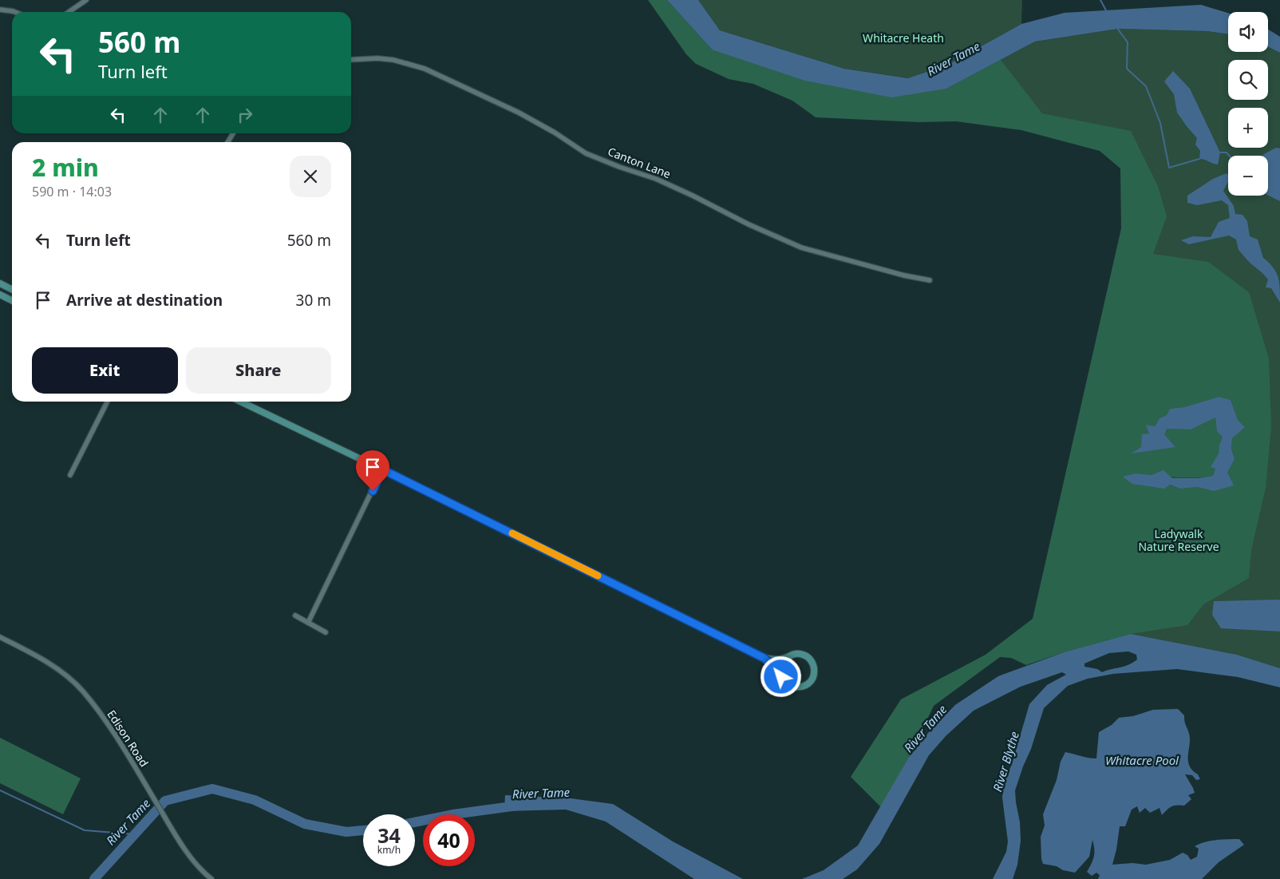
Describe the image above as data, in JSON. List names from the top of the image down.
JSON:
{
  "streets": {
    "street": ["Canton Lane", "Edison Road"]
  },
  "water": ["River Tame", "Whitacre Pool", "River Blythe"],
  "parks": ["Whitacre Heath", "Ladywalk Nature Reserve"],
  "page": {
    "map_buttons": ["+", "−"],
    "turn": ["560 m", "Turn left"],
    "heading": ["2 min", "590 m · 14:03"],
    "list": [
      {
        "name": "Turn left",
        "value": "560 m"
      },
      {
        "name": "Arrive at destination",
        "value": "30 m"
      }
    ],
    "buttons": ["Exit", "Share"],
    "speed": "34 km/h",
    "limit": "40"
  }
}
